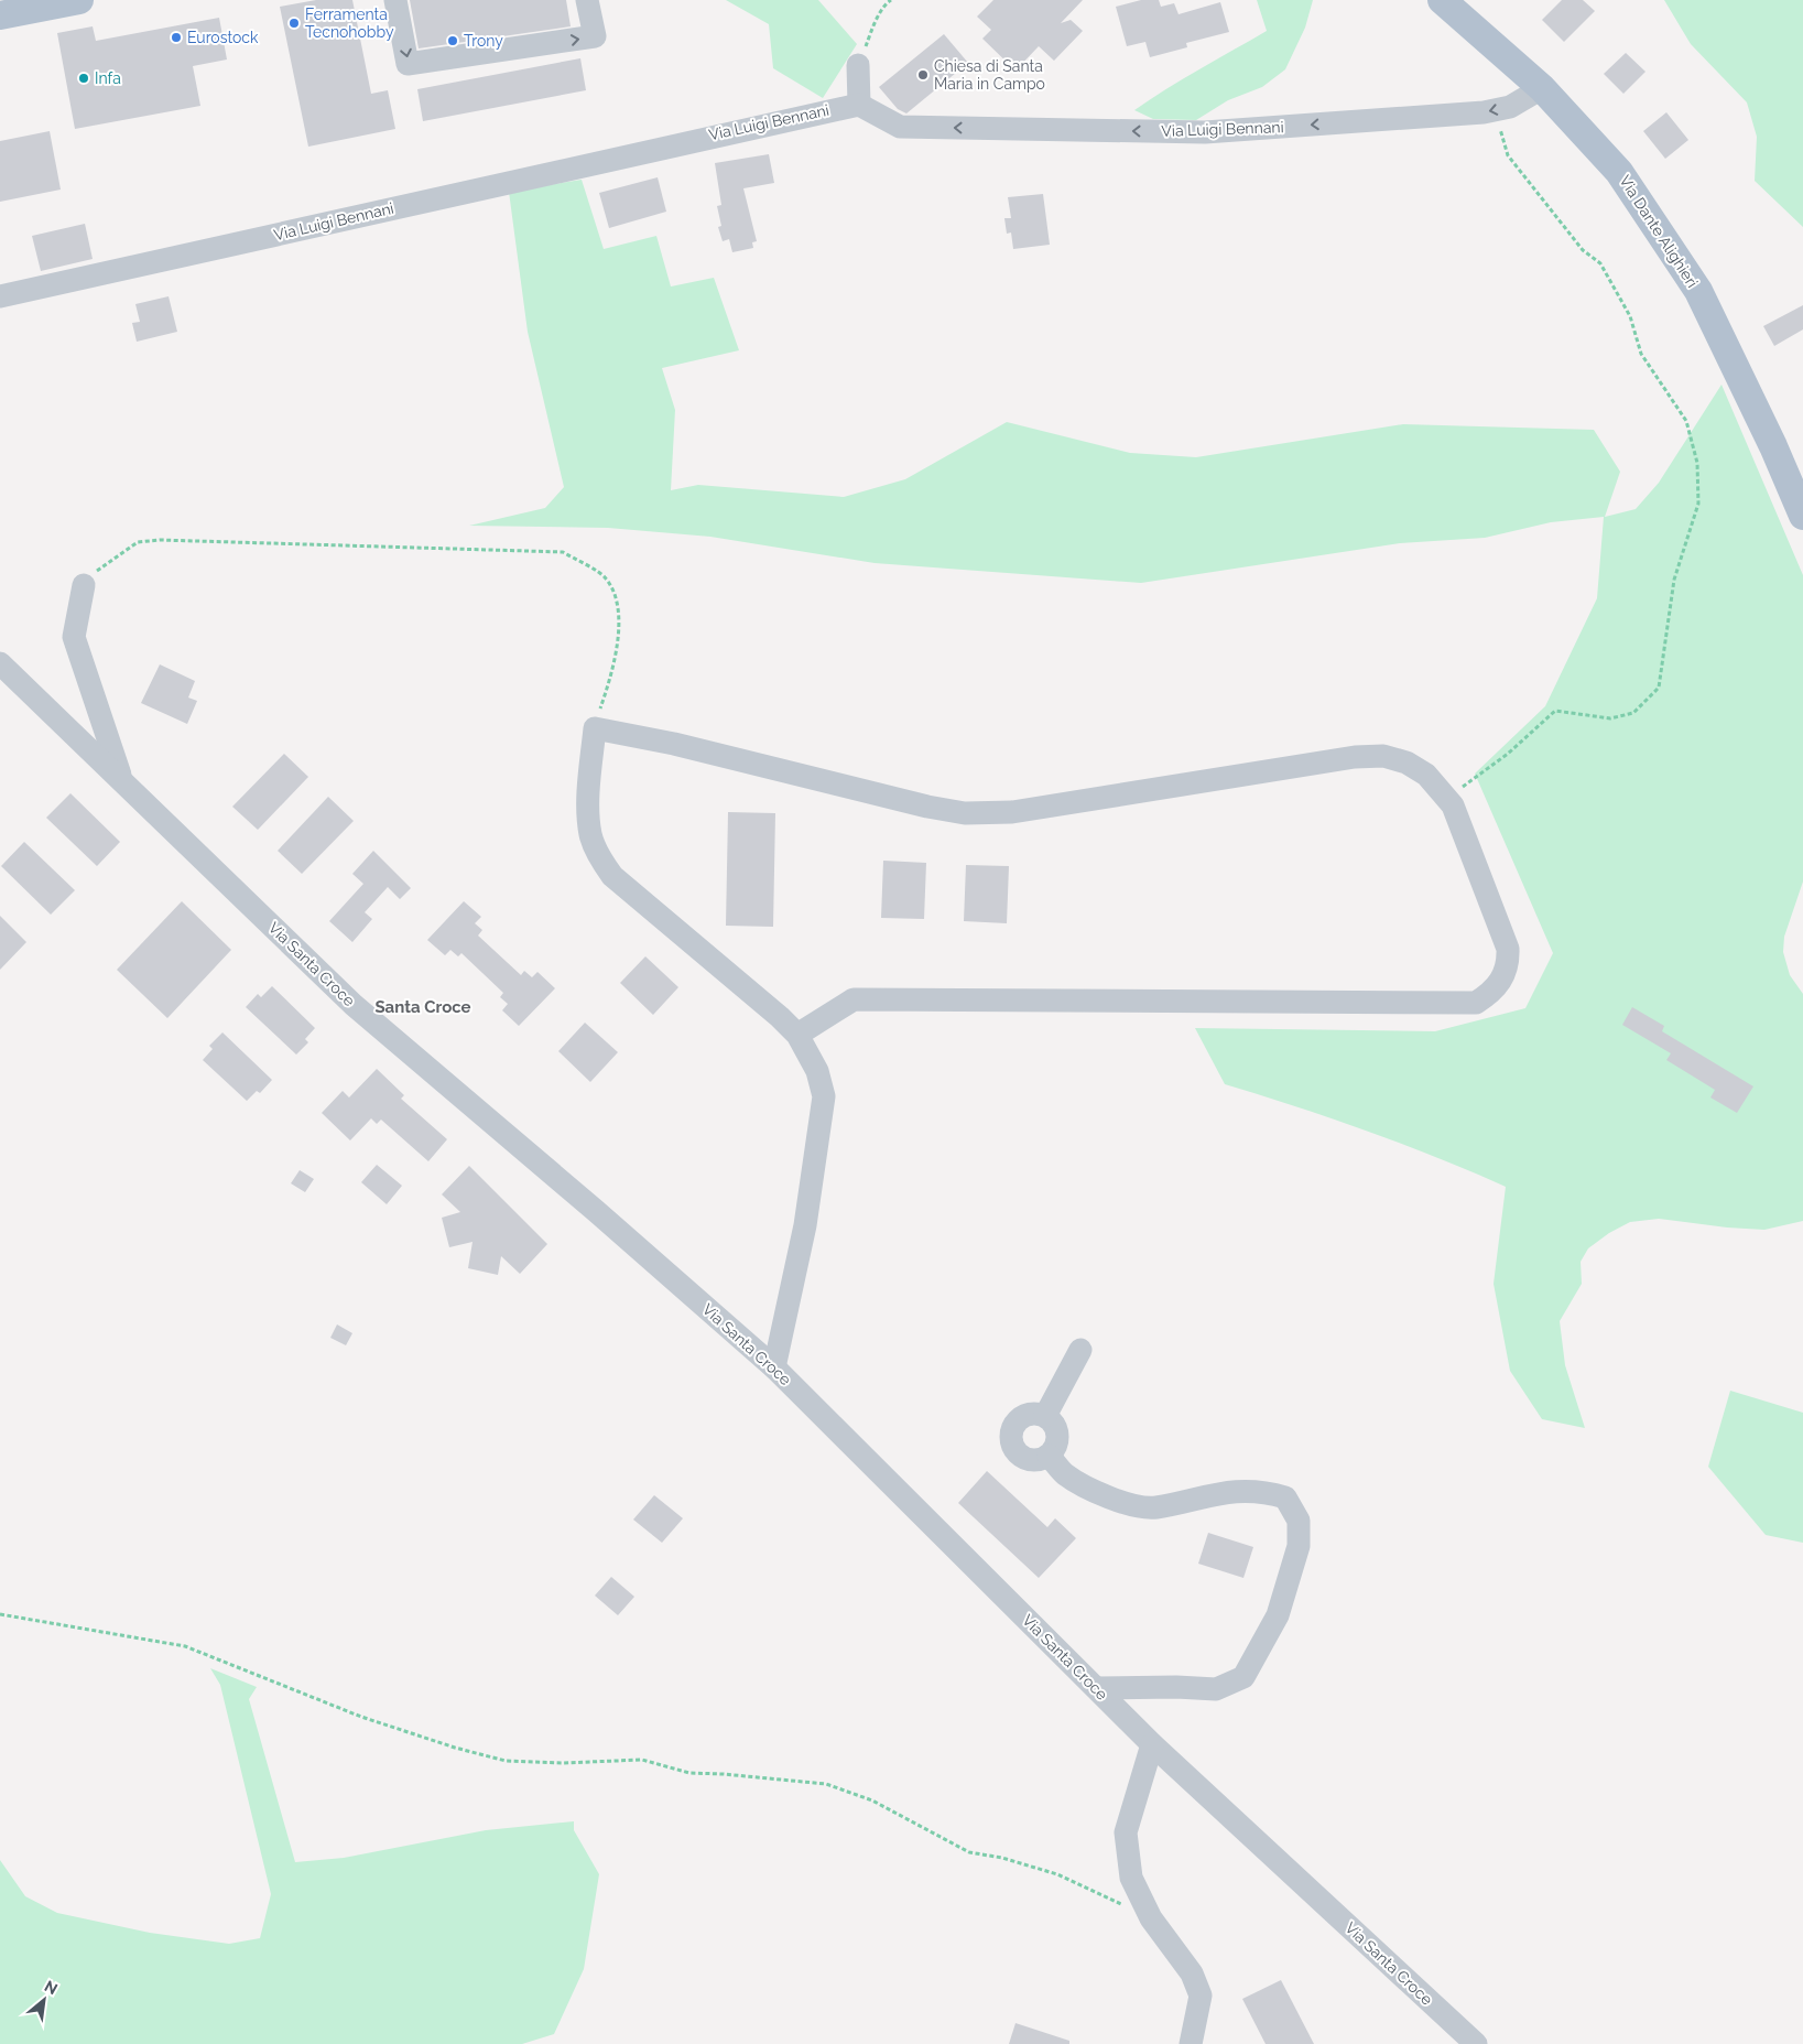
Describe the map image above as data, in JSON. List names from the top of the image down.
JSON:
{
  "streets": {
    "main road": ["Via Dante Alighieri"],
    "street": ["Via Luigi Bennani", "Via Santa Croce"]
  },
  "crossings": [
    ["Via Luigi Bennani", "Via Dante Alighieri"]
  ],
  "one_way": ["Via Luigi Bennani"],
  "districts": ["Santa Croce"],
  "places": [
    "Ferramenta Tecnohobby",
    "Eurostock",
    "Trony",
    "Chiesa di Santa Maria in Campo",
    "Infa"
  ],
  "north": "top right"
}
